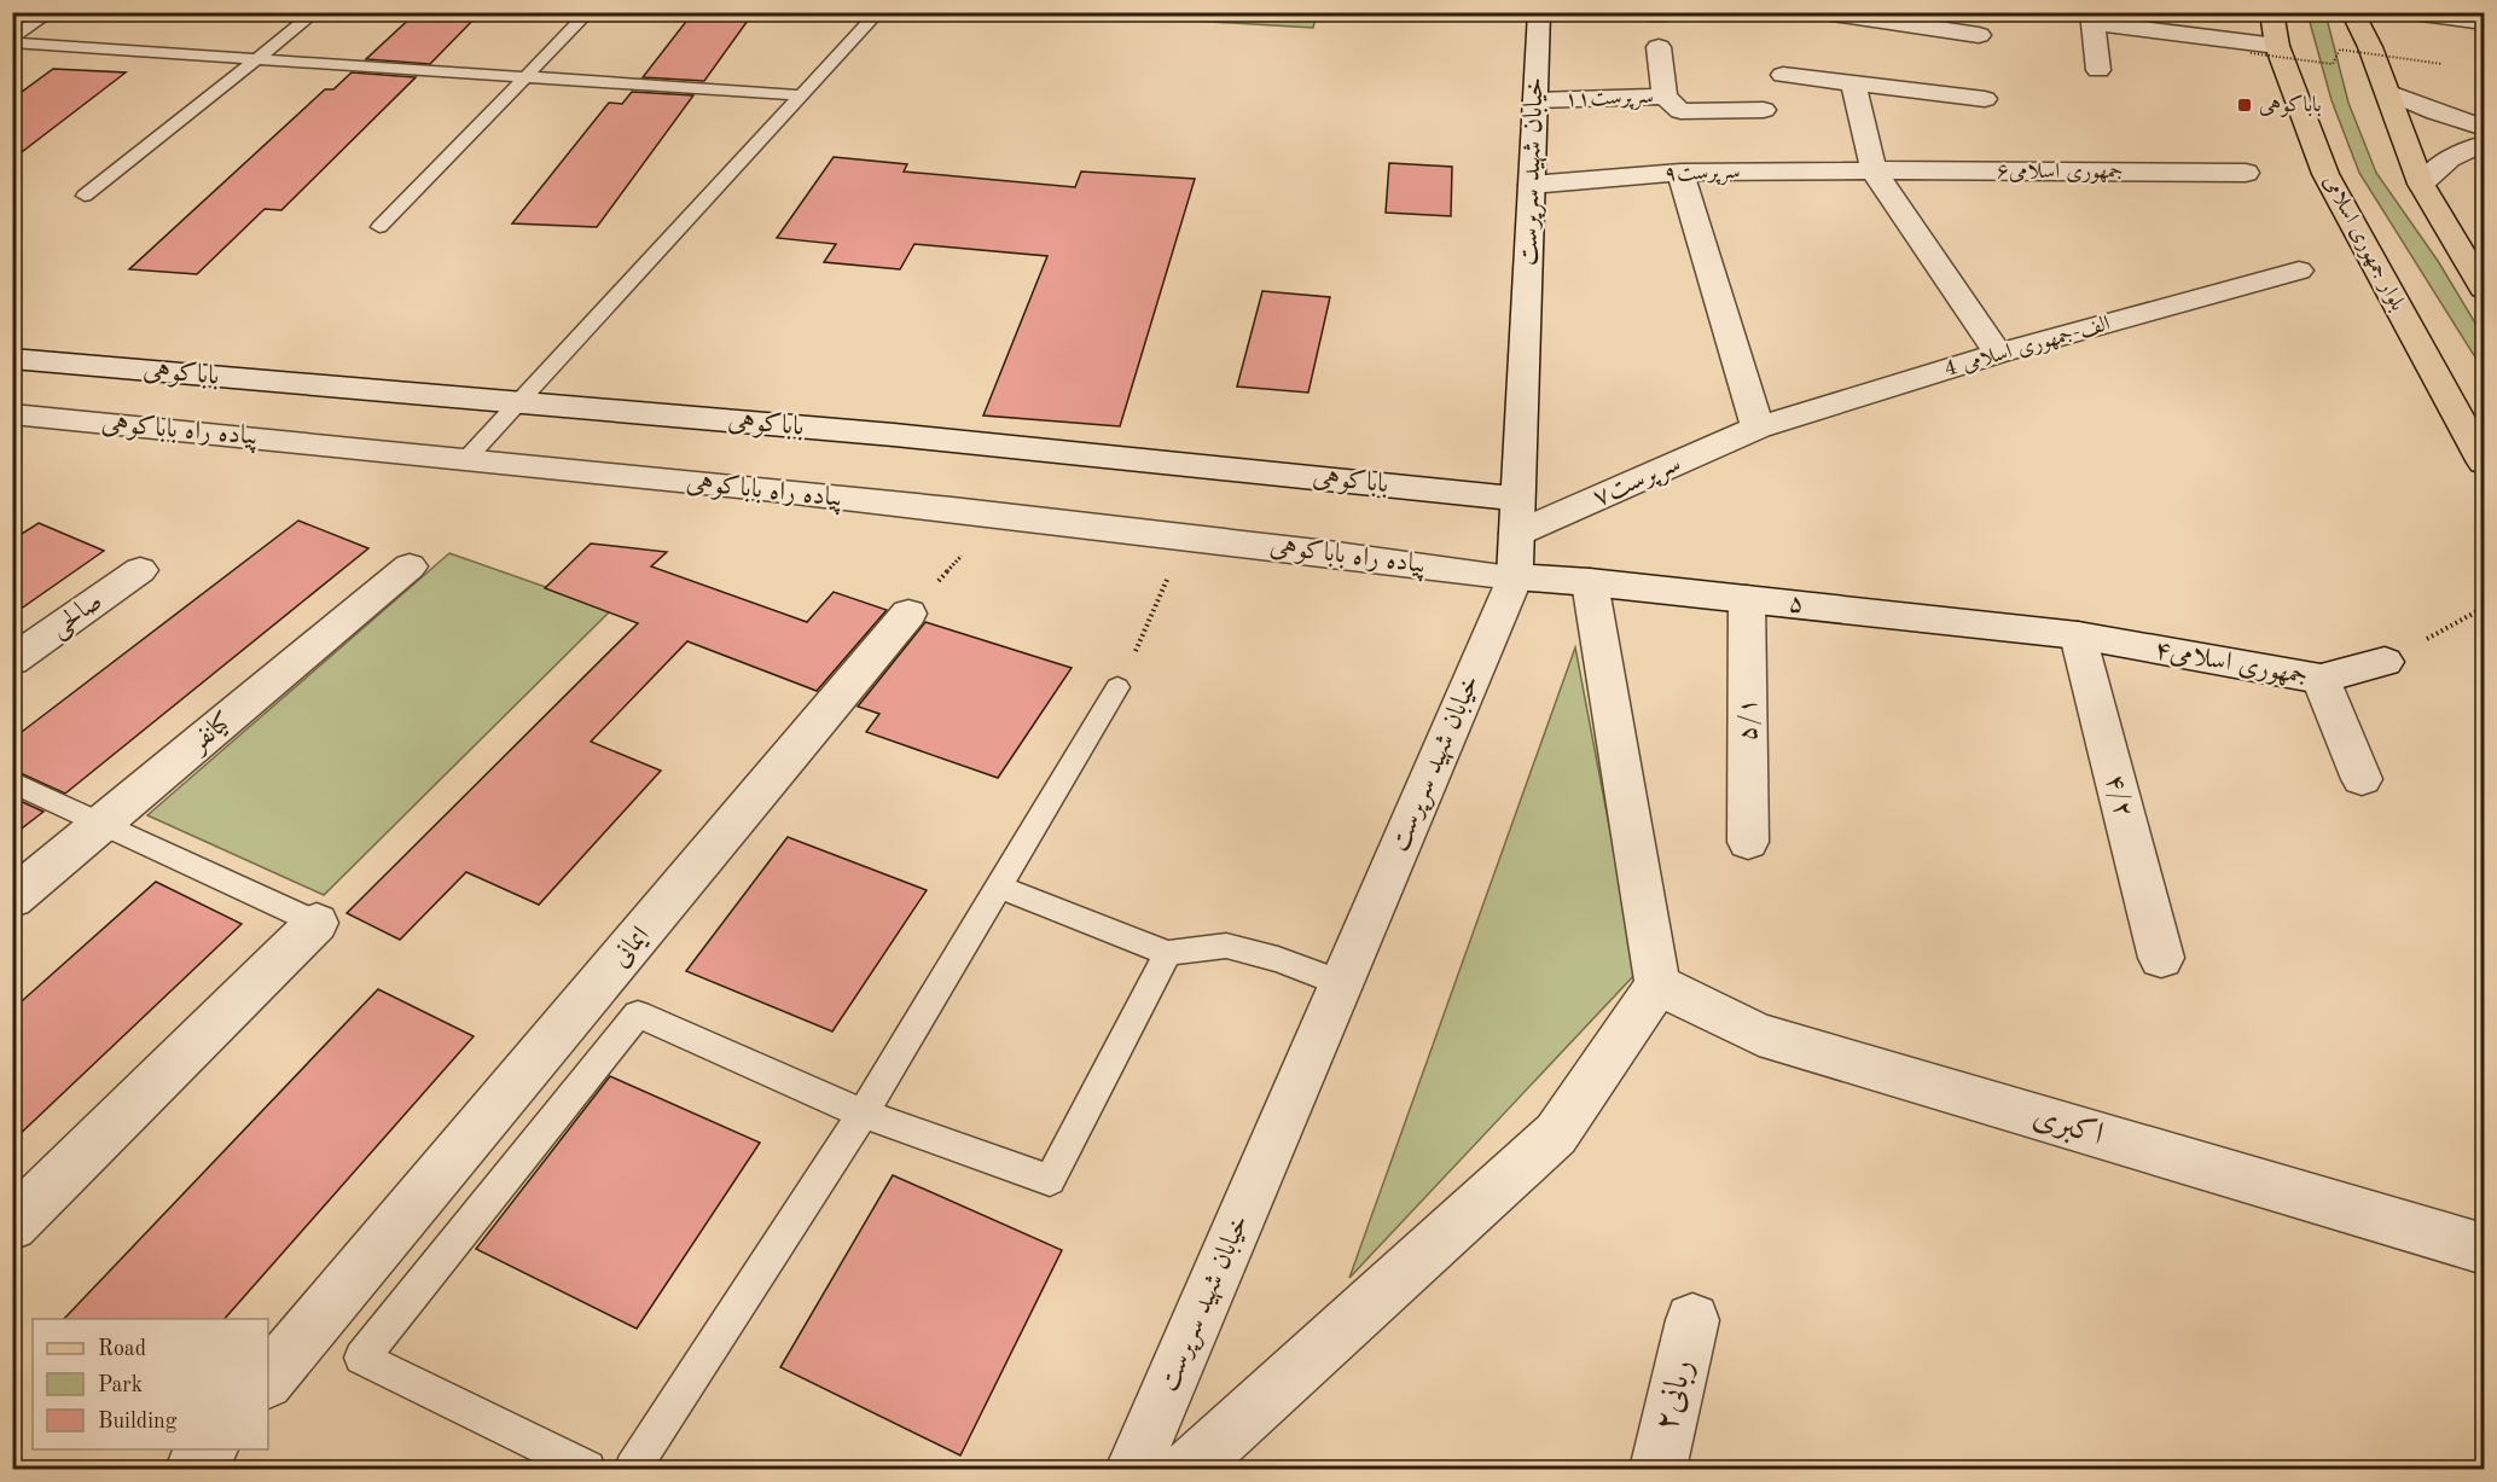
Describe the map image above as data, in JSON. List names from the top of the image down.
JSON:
{
  "streets": {
    "main road": ["بلوار جمهوری اسلامی"],
    "street": [
      "سرپرست۱۱",
      "خیابان شهید سرپرست",
      "جمهوری اسلامی۶",
      "سرپرست۹",
      "4 الف-جمهوری اسلامی",
      "باباکوهی",
      "پیاده راه باباکوهی",
      "سرپرست۷",
      "۵",
      "صالحی",
      "جمهوری اسلامی۴",
      "۵/۱",
      "کیانفر",
      "۴/۲",
      "ایمانی",
      "اکبری",
      "ربانی۲"
    ]
  },
  "crossings": [
    ["سرپرست۱۱", "خیابان شهید سرپرست"],
    ["خیابان شهید سرپرست", "سرپرست۹"],
    ["خیابان شهید سرپرست", "باباکوهی"],
    ["خیابان شهید سرپرست", "پیاده راه باباکوهی"],
    ["خیابان شهید سرپرست", "سرپرست۷"],
    ["خیابان شهید سرپرست", "۵"],
    ["جمهوری اسلامی۶", "سرپرست۹"],
    ["4 الف-جمهوری اسلامی", "سرپرست۷"],
    ["پیاده راه باباکوهی", "سرپرست۷"],
    ["پیاده راه باباکوهی", "۵"],
    ["سرپرست۷", "۵"],
    ["۵", "جمهوری اسلامی۴"],
    ["۵", "۵/۱"],
    ["۵", "۴/۲"],
    ["جمهوری اسلامی۴", "۴/۲"]
  ],
  "places": {
    "transit": ["باباکوهی"]
  },
  "legend": ["Road", "Park", "Building"]
}
